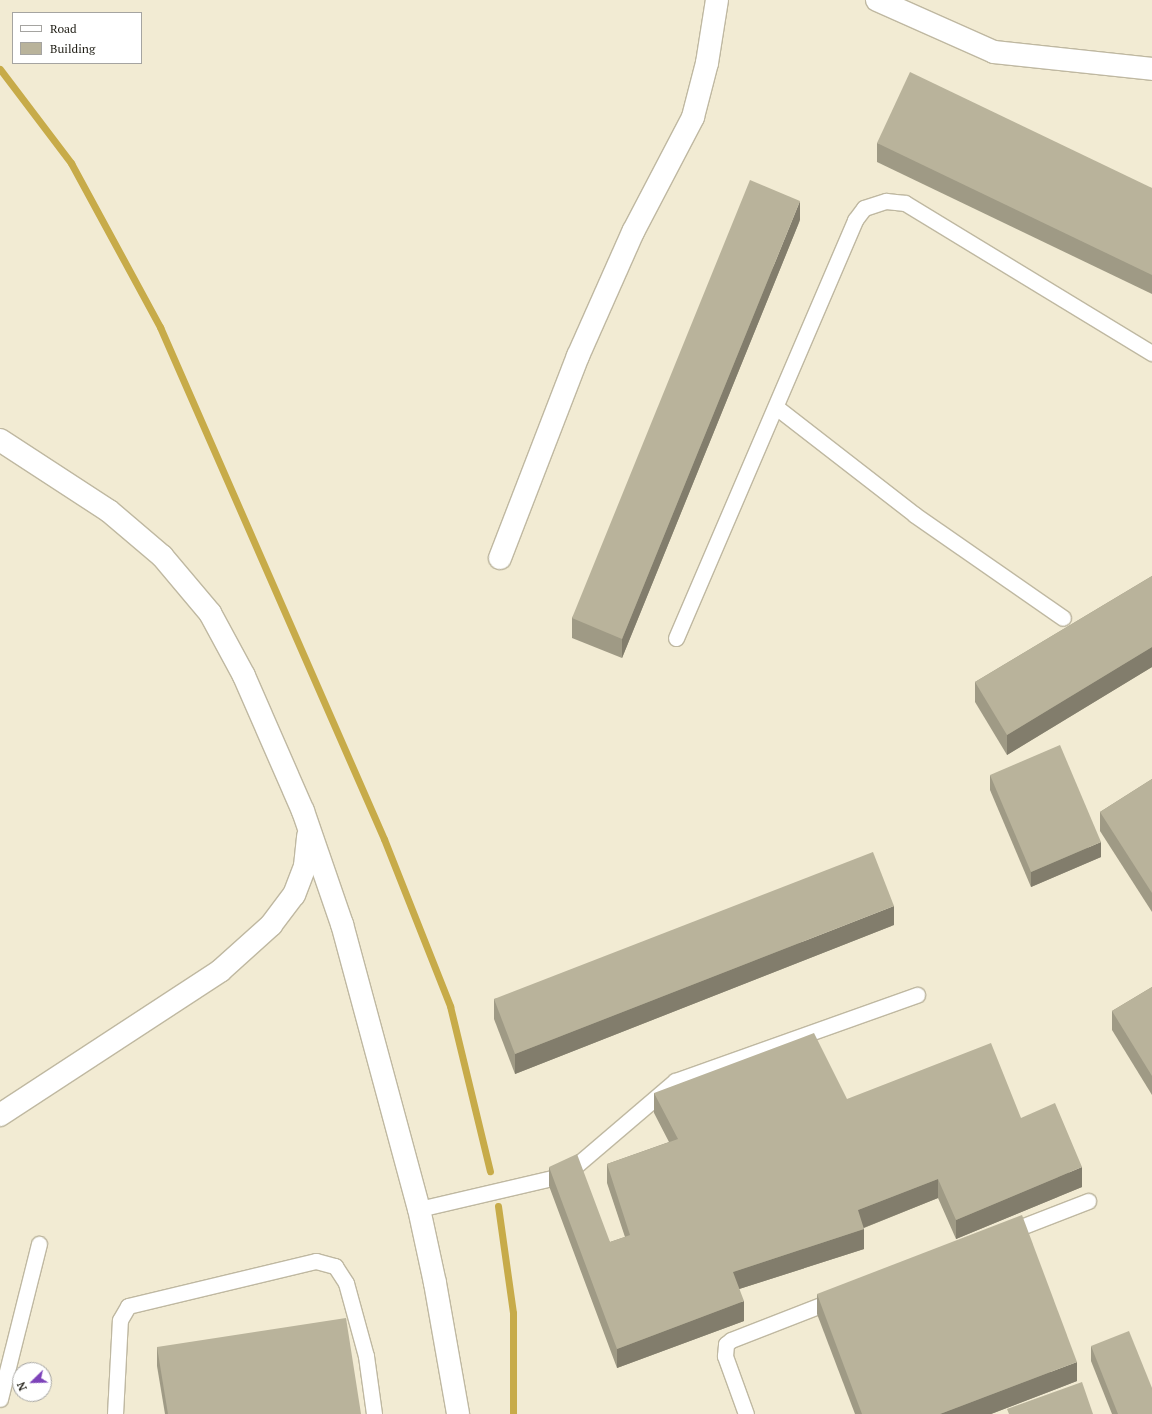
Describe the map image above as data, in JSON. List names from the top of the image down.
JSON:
{
  "legend": ["Road", "Building"],
  "north": "bottom left"
}
